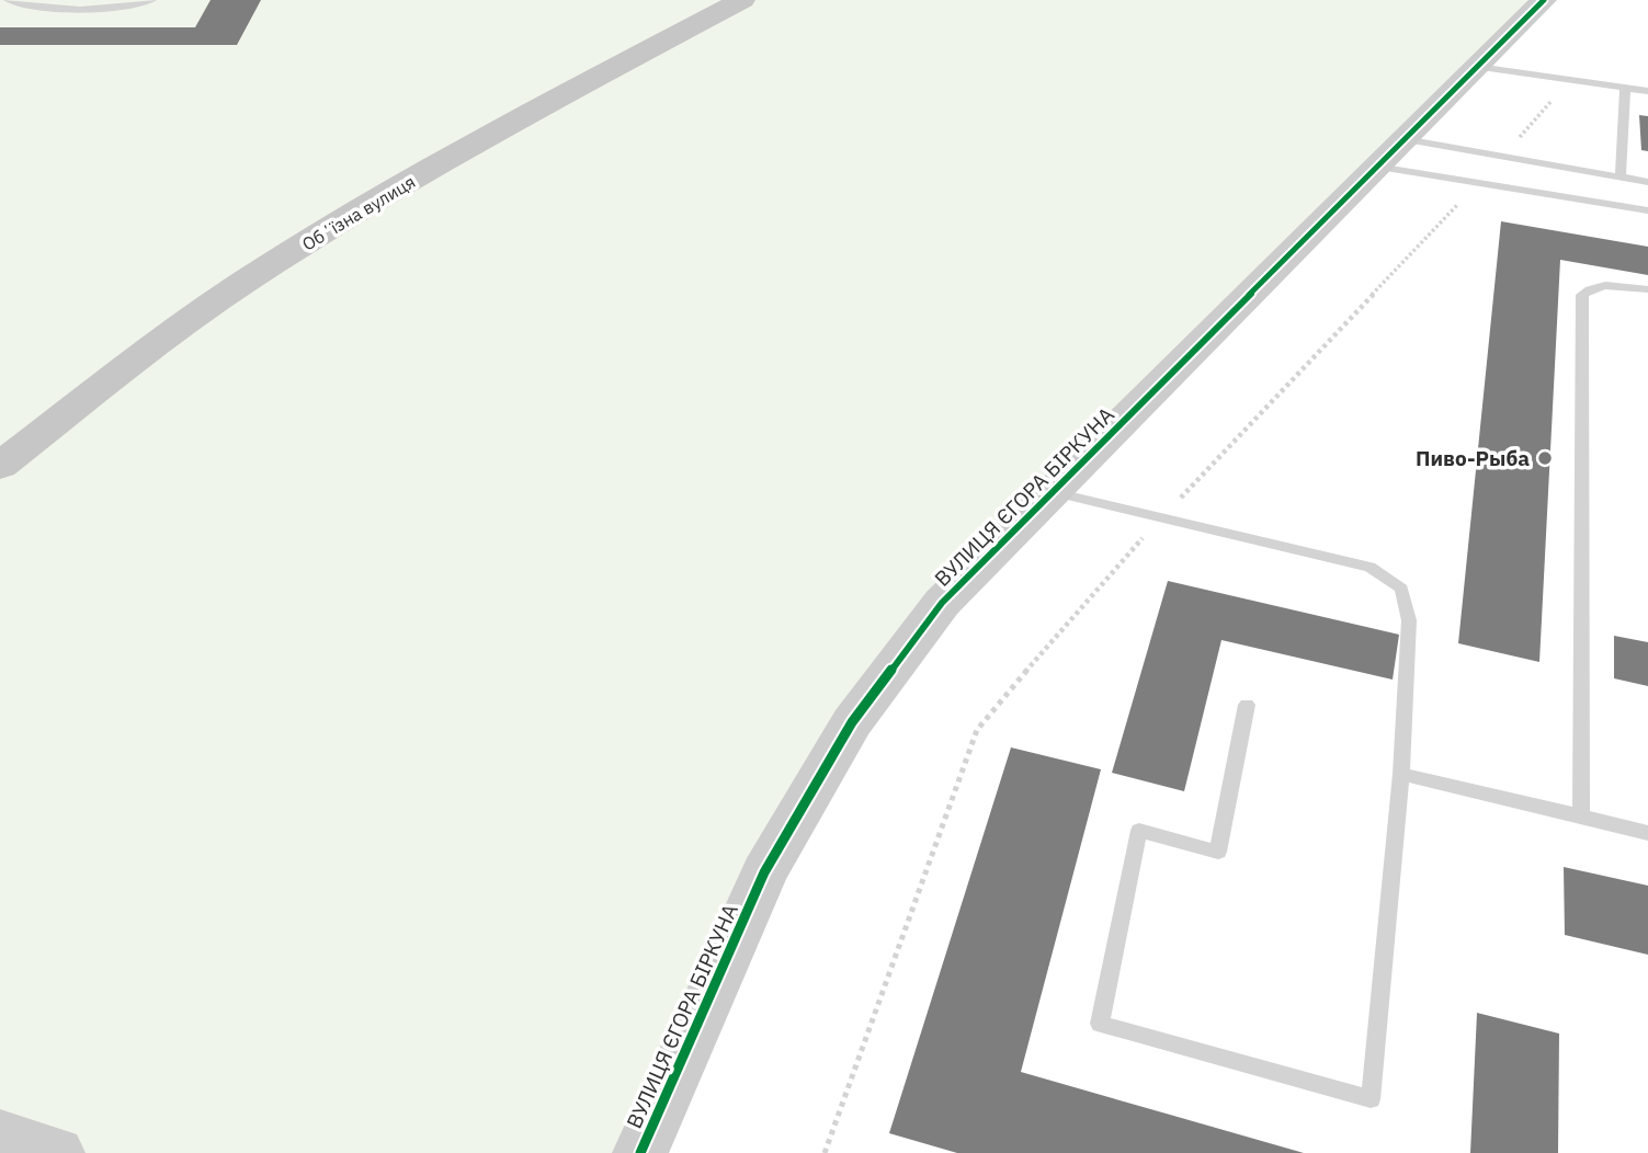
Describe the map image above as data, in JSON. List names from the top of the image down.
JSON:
{
  "streets": {
    "main road": ["Обʼїзна вулиця"],
    "street": ["ВУЛИЦЯ ЄГОРА БІРКУНА"]
  },
  "places": ["Пиво-Рыба"]
}
